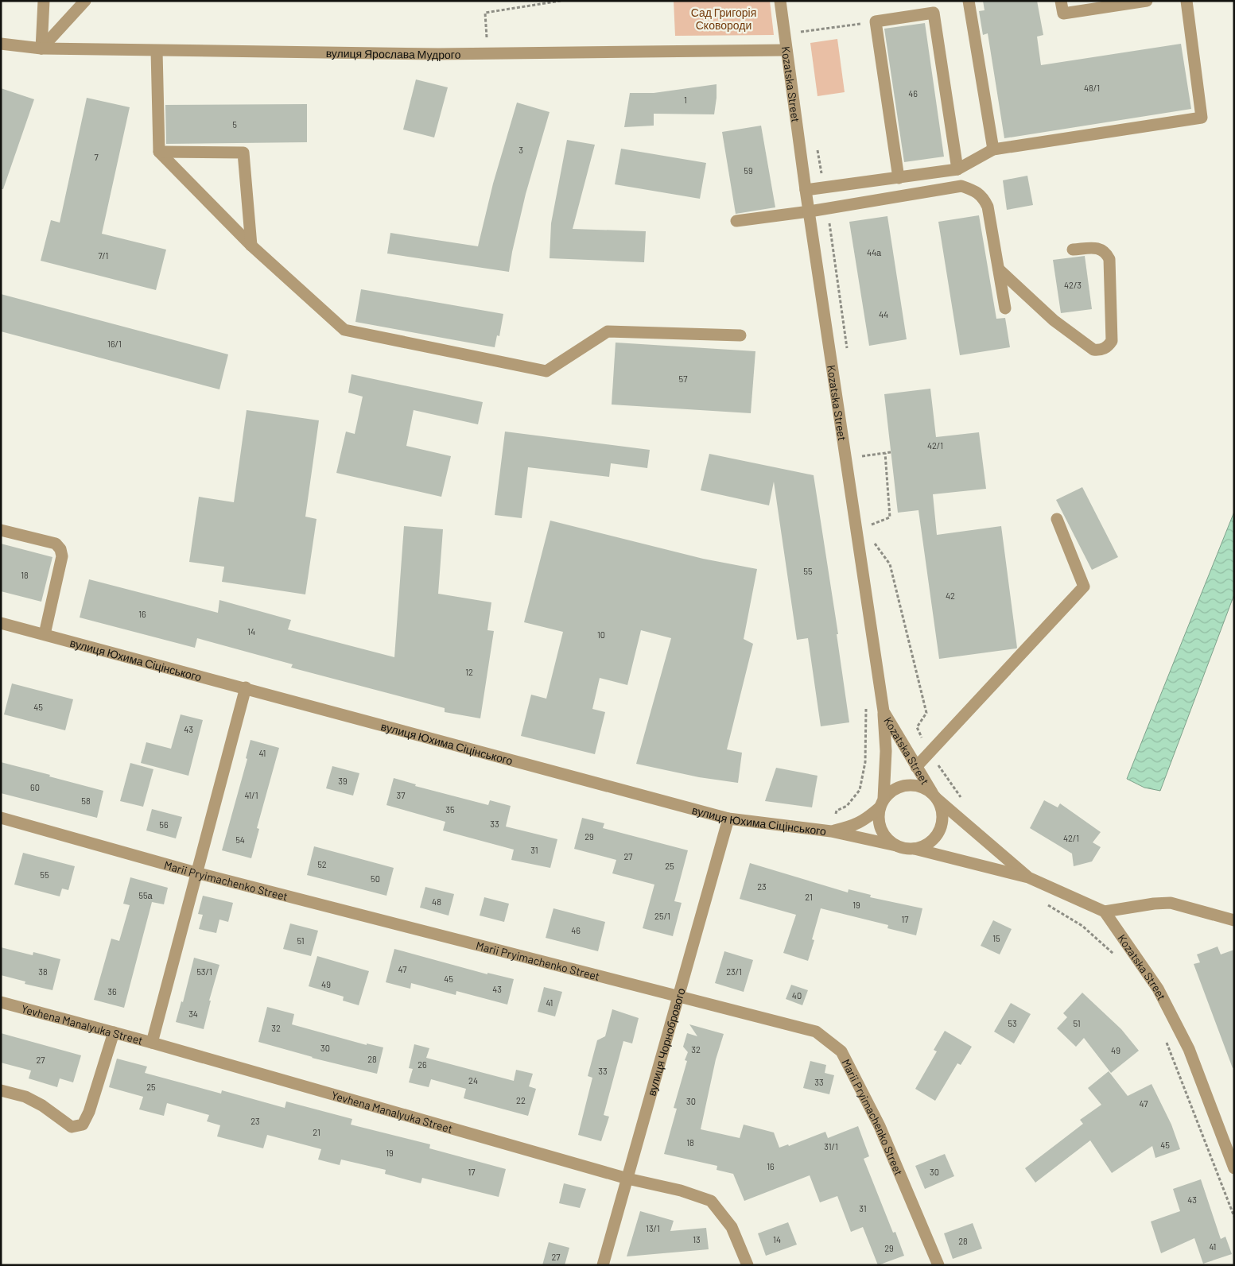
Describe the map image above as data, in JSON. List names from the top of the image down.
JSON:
{
  "streets": {
    "street": [
      "вулиця Ярослава Мудрого",
      "Kozatska Street",
      "вулиця Юхима Сіцінського",
      "Marii Pryimachenko Street",
      "Yevhena Manalyuka Street",
      "вулиця Чорнобрового"
    ]
  },
  "crossings": [
    ["вулиця Ярослава Мудрого", "Kozatska Street"],
    ["Kozatska Street", "вулиця Юхима Сіцінського"],
    ["вулиця Юхима Сіцінського", "вулиця Чорнобрового"],
    ["Marii Pryimachenko Street", "вулиця Чорнобрового"],
    ["Yevhena Manalyuka Street", "вулиця Чорнобрового"]
  ],
  "parks": ["Сад Григорія Сковороди"],
  "house_numbers": [
    "48/1",
    "46",
    "1",
    "5",
    "3",
    "7",
    "59",
    "44а",
    "7/1",
    "42/3",
    "44",
    "16/1",
    "57",
    "42/1",
    "55",
    "18",
    "42",
    "16",
    "14",
    "10",
    "12",
    "45",
    "43",
    "41",
    "39",
    "60",
    "41/1",
    "37",
    "58",
    "35",
    "33",
    "56",
    "29",
    "42/1",
    "54",
    "31",
    "27",
    "52",
    "25",
    "55",
    "50",
    "23",
    "55а",
    "21",
    "48",
    "19",
    "25/1",
    "17",
    "46",
    "15",
    "51",
    "47",
    "38",
    "53/1",
    "23/1",
    "45",
    "49",
    "43",
    "36",
    "40",
    "41",
    "34",
    "53",
    "51",
    "32",
    "30",
    "32",
    "49",
    "28",
    "27",
    "26",
    "33",
    "24",
    "33",
    "25",
    "22",
    "30",
    "47",
    "23",
    "21",
    "18",
    "45",
    "31/1",
    "19",
    "16",
    "17",
    "30",
    "43",
    "31",
    "13/1",
    "13",
    "14",
    "28",
    "41",
    "29",
    "27"
  ]
}
